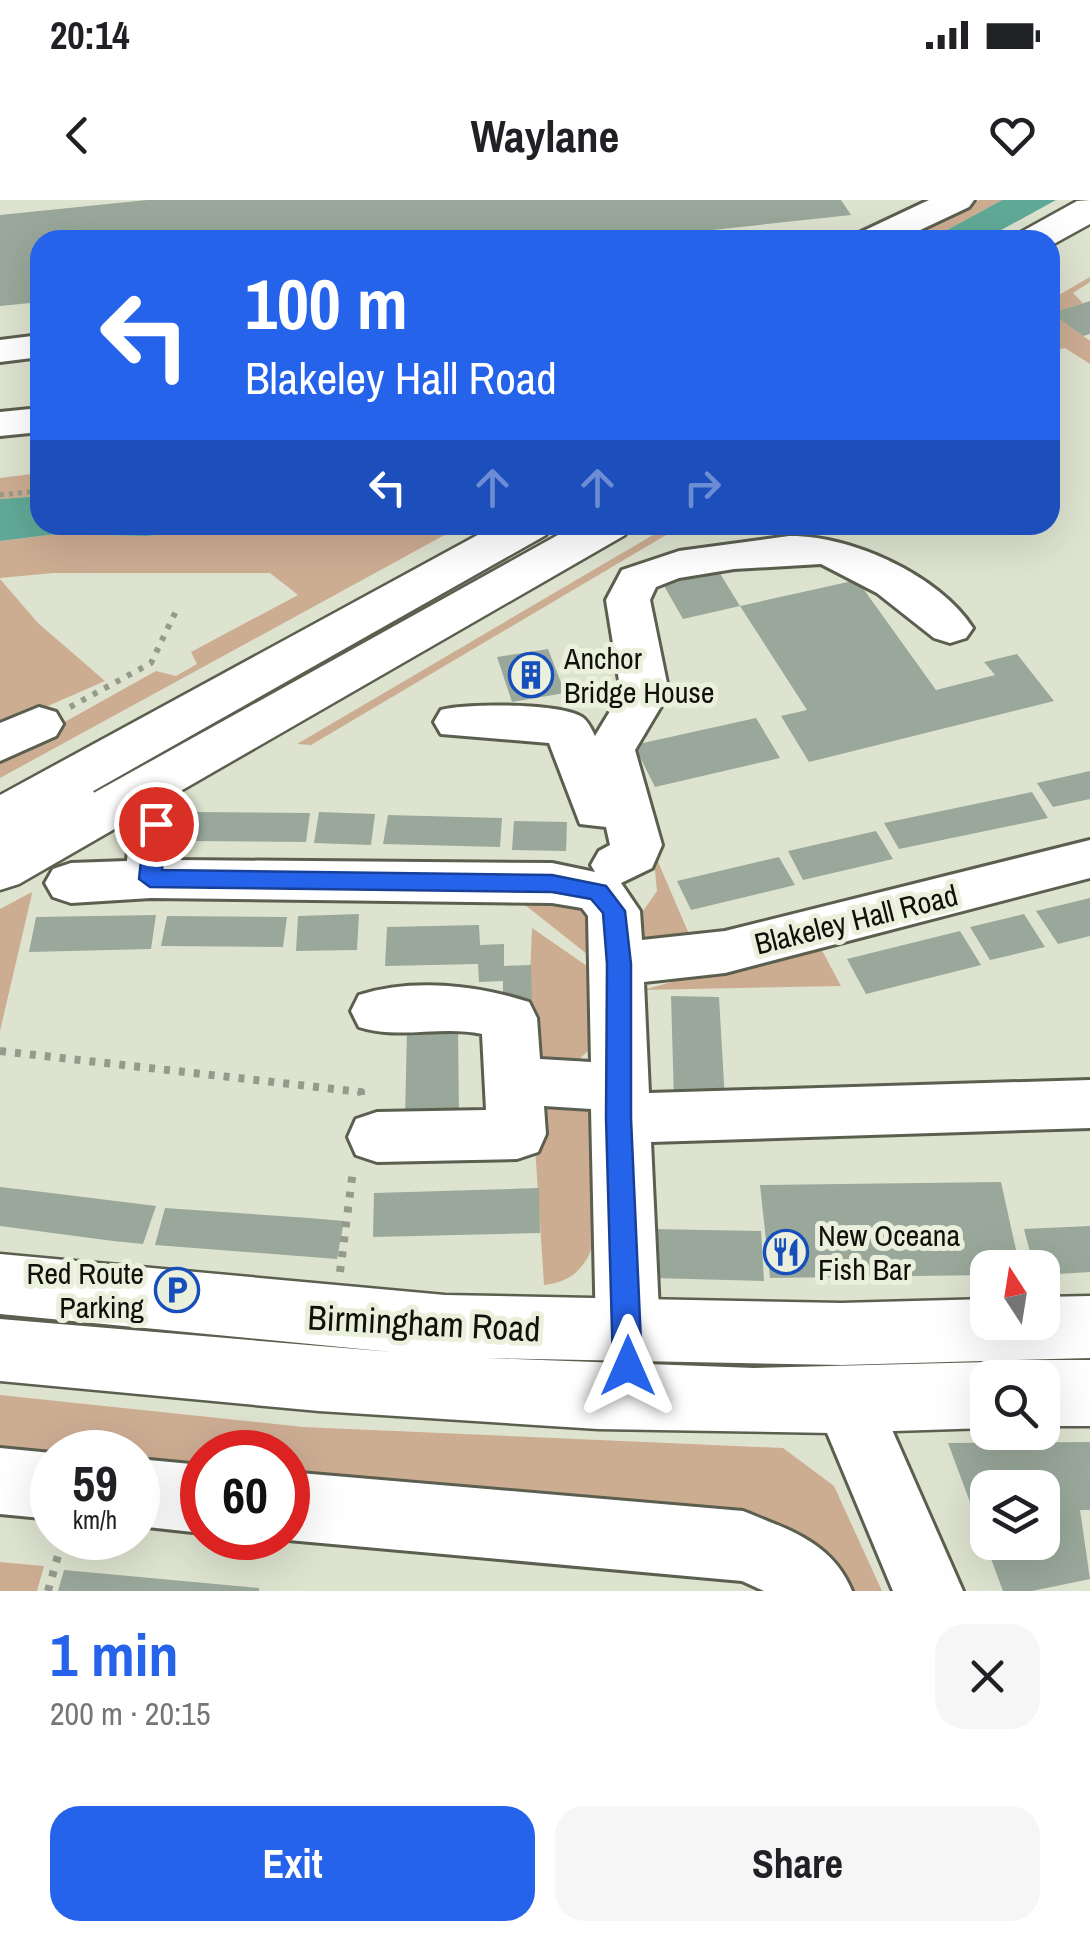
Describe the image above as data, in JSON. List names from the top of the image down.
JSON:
{
  "streets": {
    "main road": ["Birmingham Road"],
    "street": ["Blakeley Hall Road"]
  },
  "places": {
    "building": ["Anchor Bridge House"],
    "restaurant": ["New Oceana Fish Bar"],
    "parking": ["Red Route Parking"]
  },
  "north": "top",
  "page": {
    "status": "20:14",
    "header": "Waylane",
    "turn": ["100 m", "Blakeley Hall Road"],
    "speed": "59 km/h",
    "limit": "60",
    "heading": ["1 min", "200 m · 20:15"],
    "buttons": ["Exit", "Share"]
  }
}
